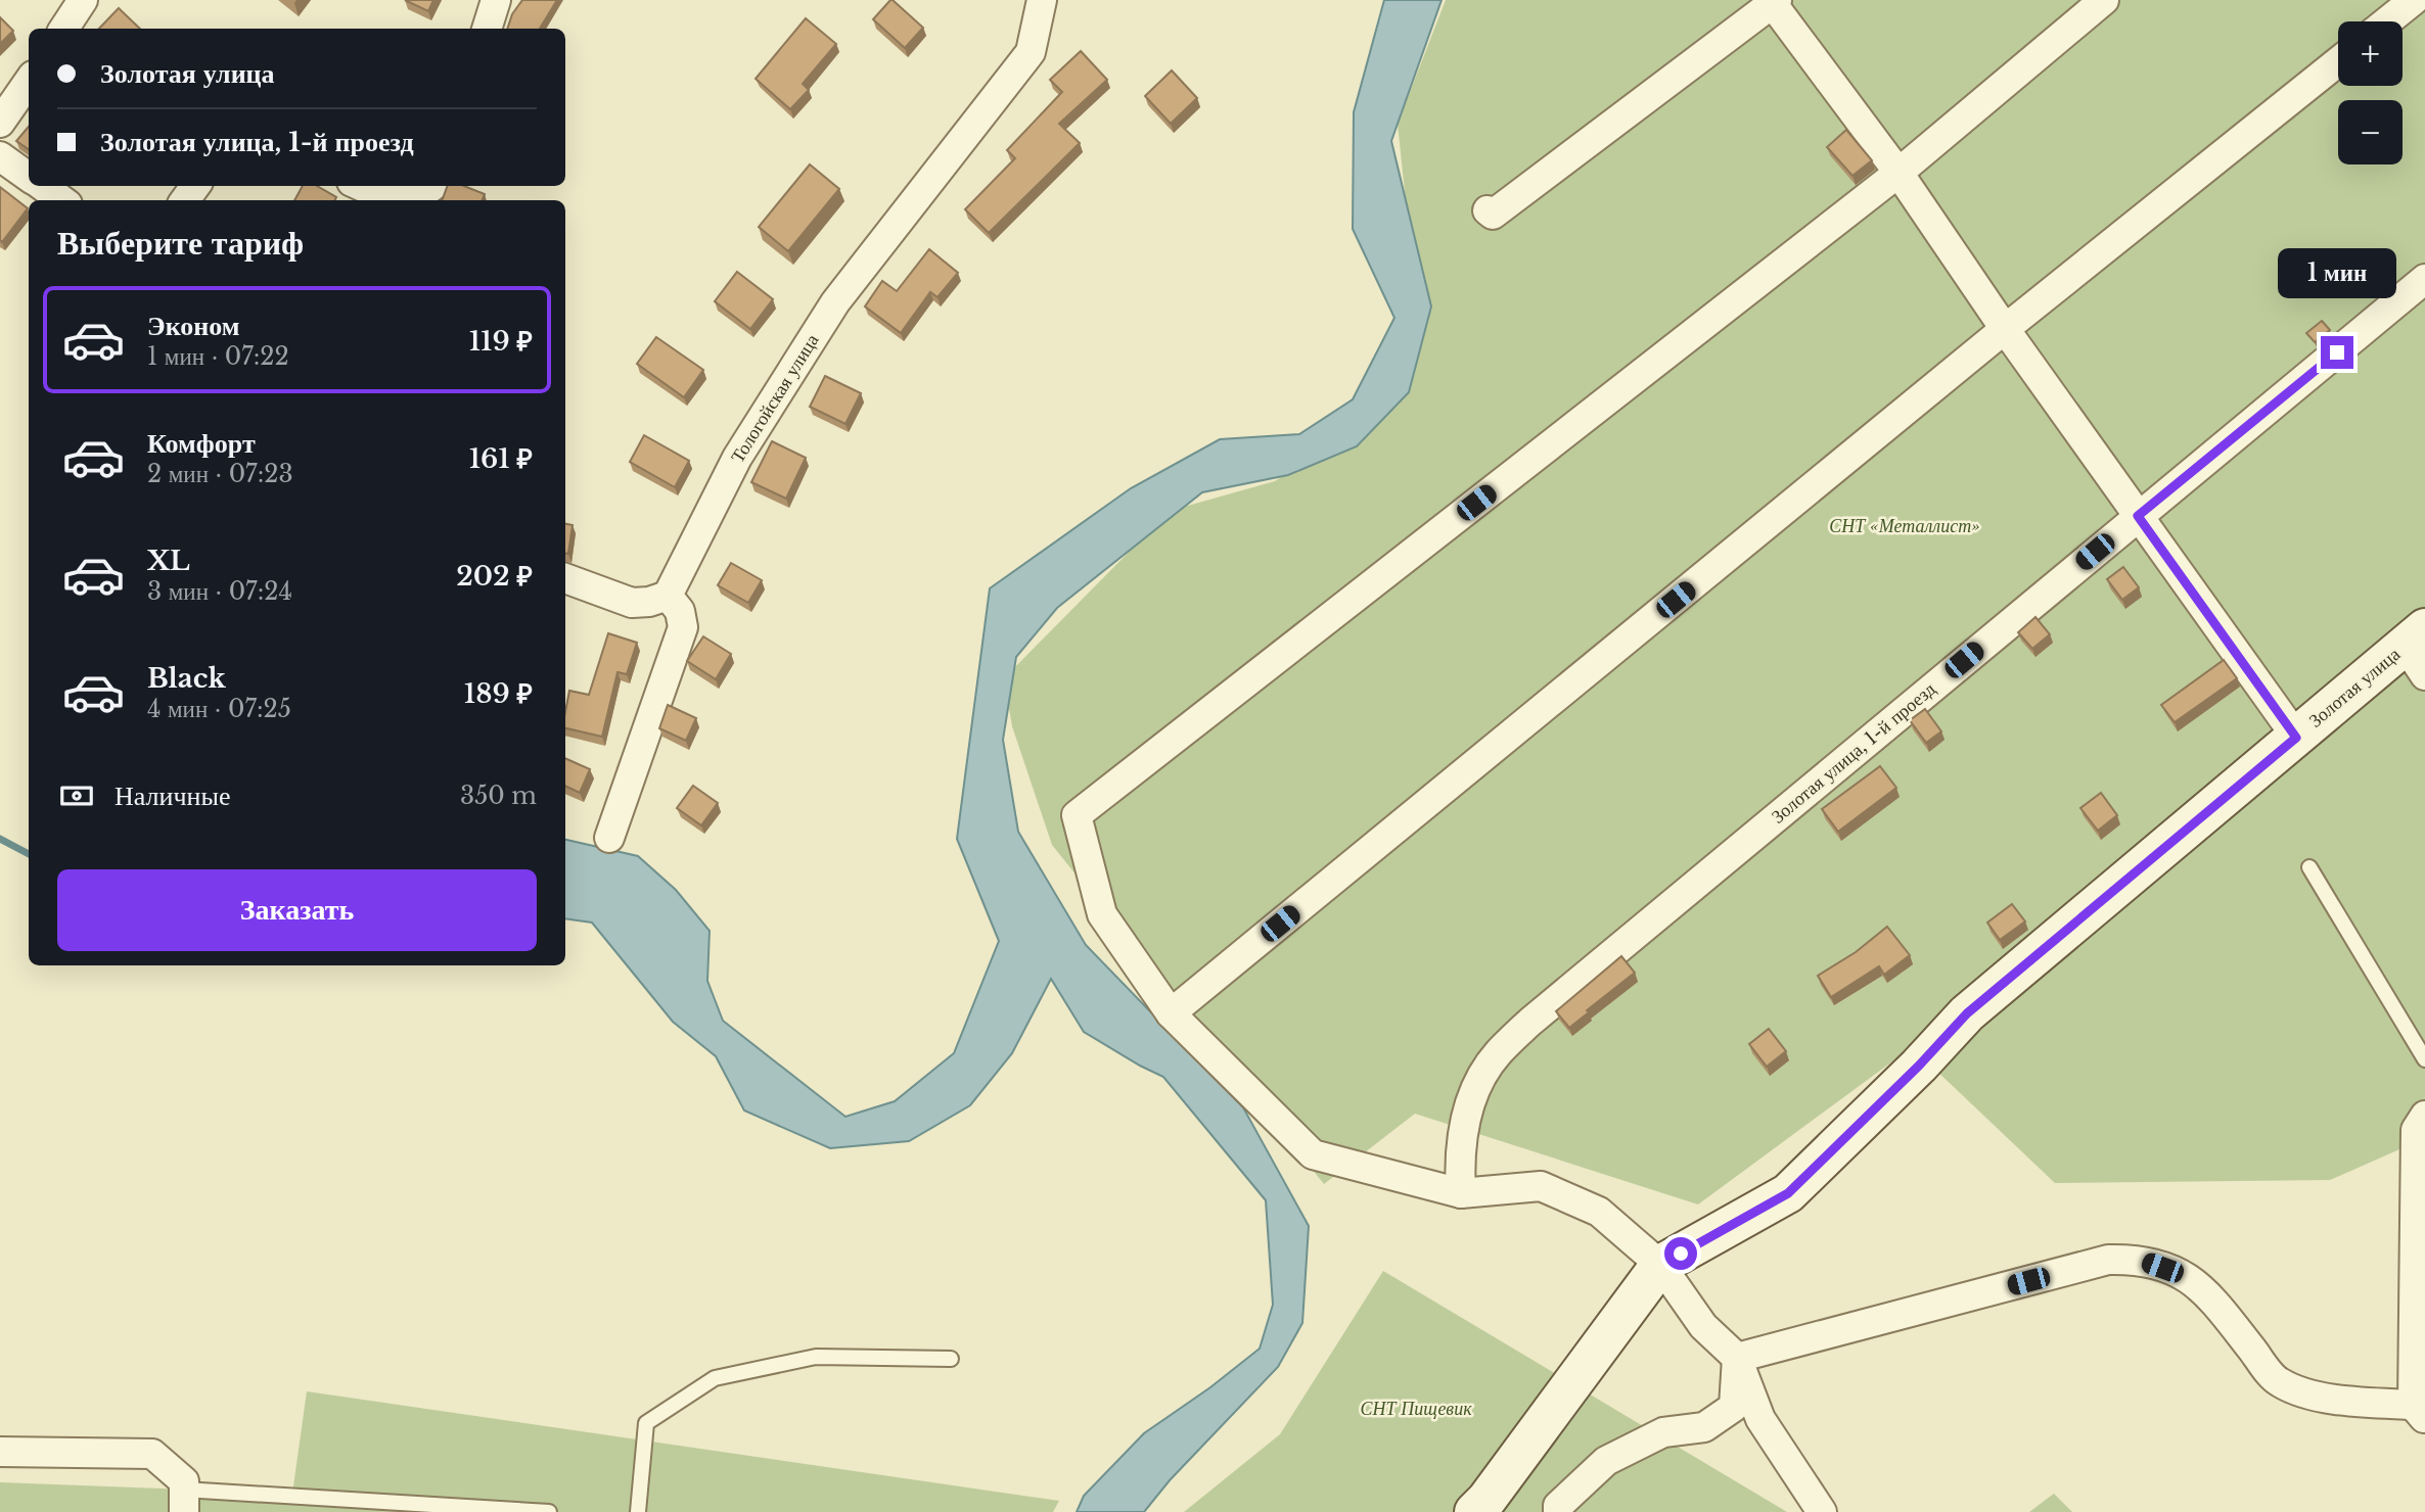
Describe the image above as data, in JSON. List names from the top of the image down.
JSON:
{
  "streets": {
    "street": ["Тологойская улица", "Золотая улица", "Золотая улица, 1-й проезд"]
  },
  "parks": ["СНТ «Металлист»", "СНТ Пищевик"],
  "page": {
    "map_buttons": ["+", "−"],
    "banner": ["Золотая улица", "Золотая улица, 1-й проезд"],
    "heading": "Выберите тариф",
    "bubble": "1 мин",
    "list": [
      {
        "name": "Эконом",
        "note": "1 мин · 07:22",
        "value": "119 ₽"
      },
      {
        "name": "Комфорт",
        "note": "2 мин · 07:23",
        "value": "161 ₽"
      },
      {
        "name": "XL",
        "note": "3 мин · 07:24",
        "value": "202 ₽"
      },
      {
        "name": "Black",
        "note": "4 мин · 07:25",
        "value": "189 ₽"
      }
    ],
    "pay": ["Наличные", "350 m"],
    "buttons": "Заказать"
  }
}
